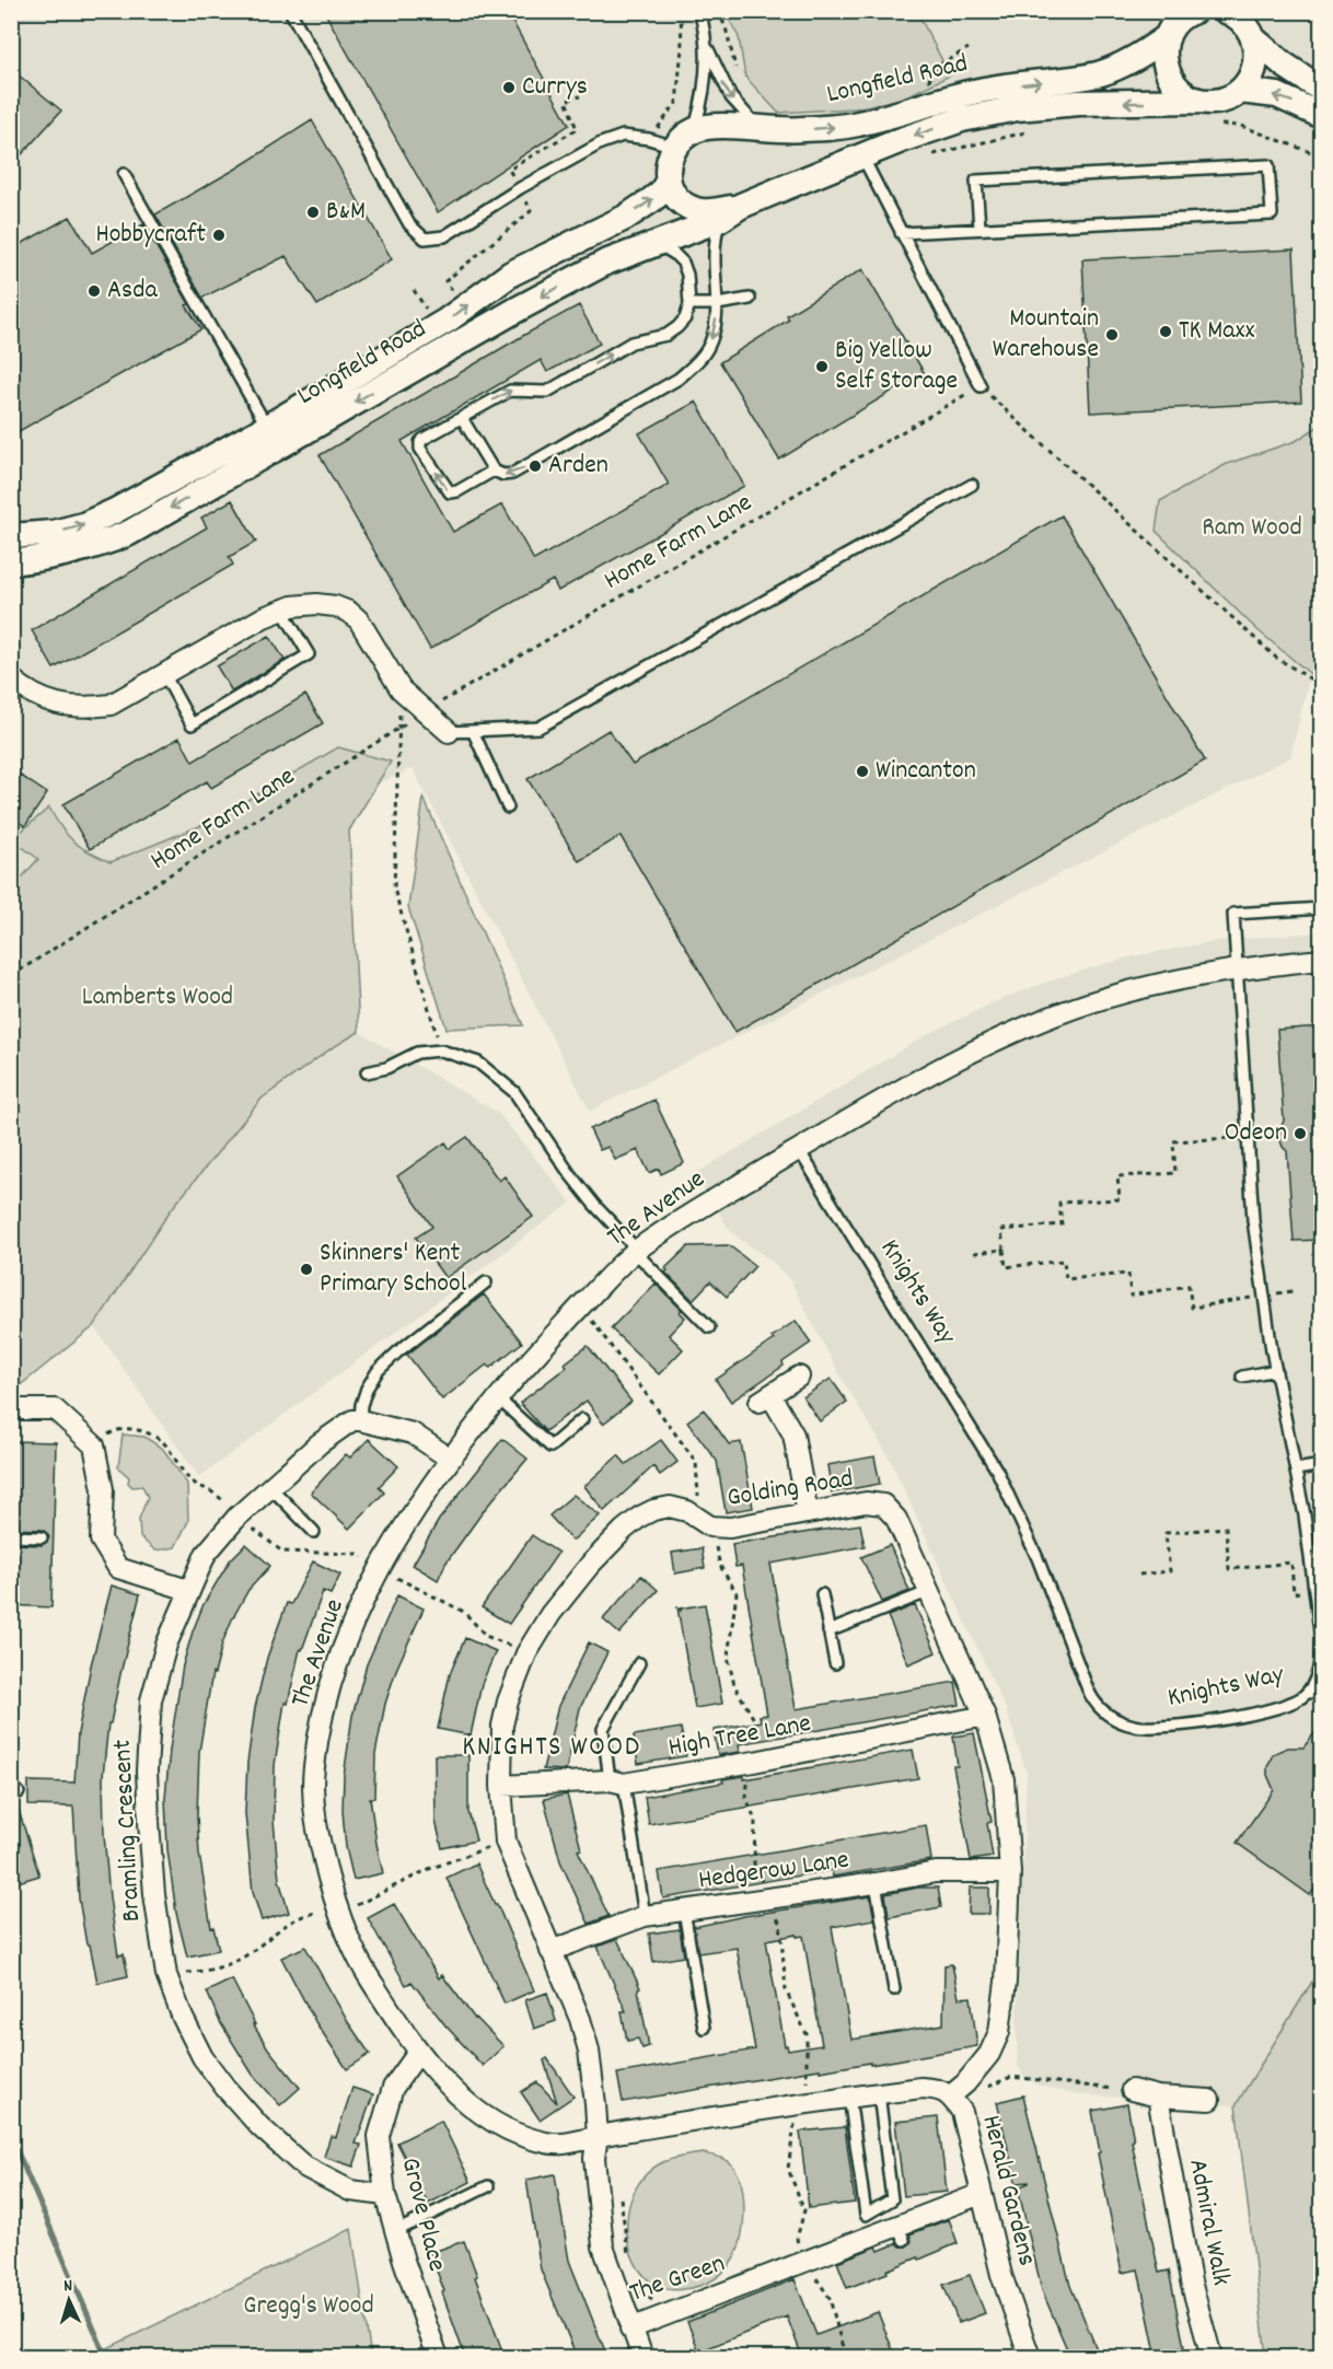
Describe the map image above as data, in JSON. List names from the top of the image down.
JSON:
{
  "streets": {
    "street": [
      "Longfield Road",
      "The Avenue",
      "Golding Road",
      "High Tree Lane",
      "Bramling Crescent",
      "Hedgerow Lane",
      "Herald Gardens",
      "Grove Place",
      "Admiral Walk",
      "The Green"
    ],
    "lane": ["Knights Way"],
    "path": ["Home Farm Lane"]
  },
  "crossings": [
    ["The Avenue", "Knights Way"],
    ["The Avenue", "Golding Road"],
    ["The Avenue", "Grove Place"],
    ["The Avenue", "The Green"],
    ["Golding Road", "High Tree Lane"],
    ["Golding Road", "Hedgerow Lane"],
    ["Golding Road", "Herald Gardens"],
    ["Golding Road", "The Green"],
    ["Bramling Crescent", "Grove Place"],
    ["Herald Gardens", "The Green"]
  ],
  "districts": ["KNIGHTS WOOD"],
  "parks": ["Ram Wood", "Lamberts Wood", "Gregg's Wood"],
  "places": [
    "Currys",
    "B&M",
    "Hobbycraft",
    "Asda",
    "TK Maxx",
    "Mountain Warehouse",
    "Big Yellow Self Storage",
    "Arden",
    "Wincanton",
    "Odeon",
    "Skinners' Kent Primary School"
  ],
  "north": "top"
}
